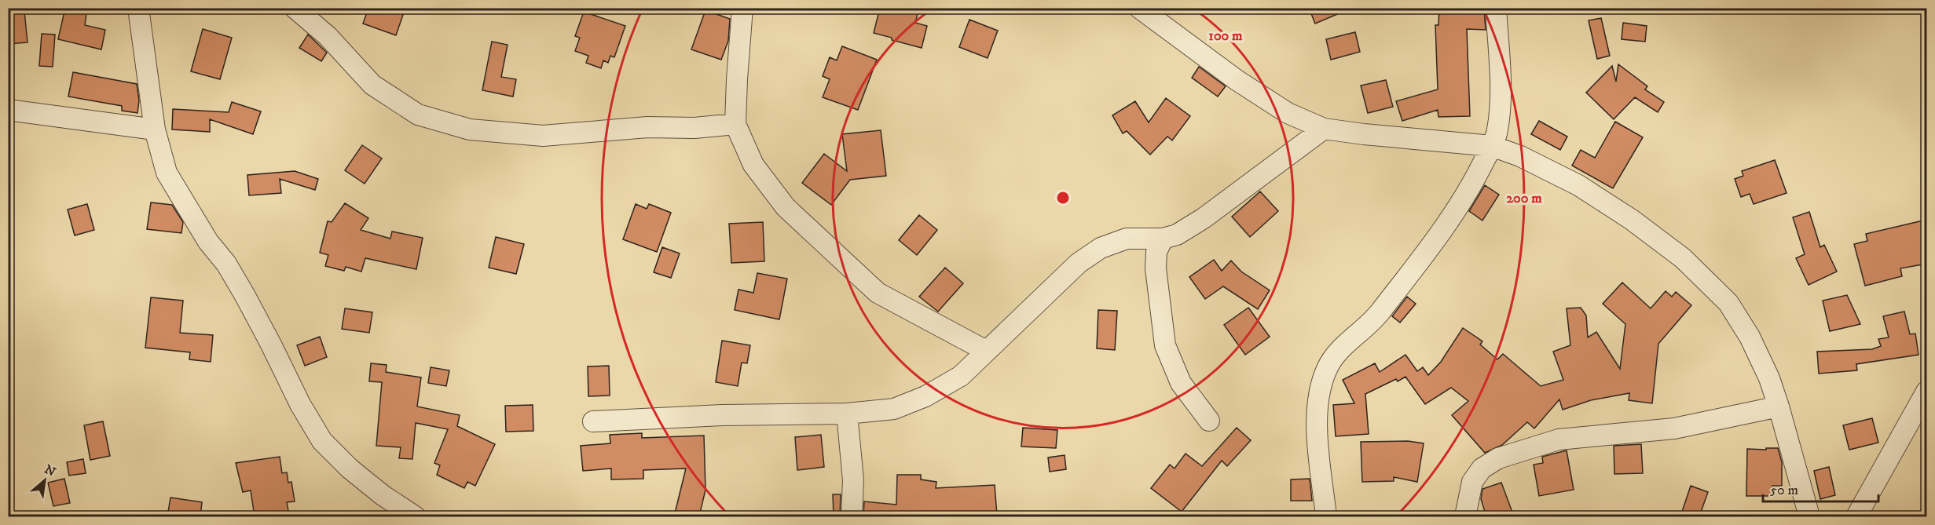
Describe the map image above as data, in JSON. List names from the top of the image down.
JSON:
{
  "scale_bar": "50 m",
  "north": "top right",
  "rings": ["100 m", "200 m"]
}
